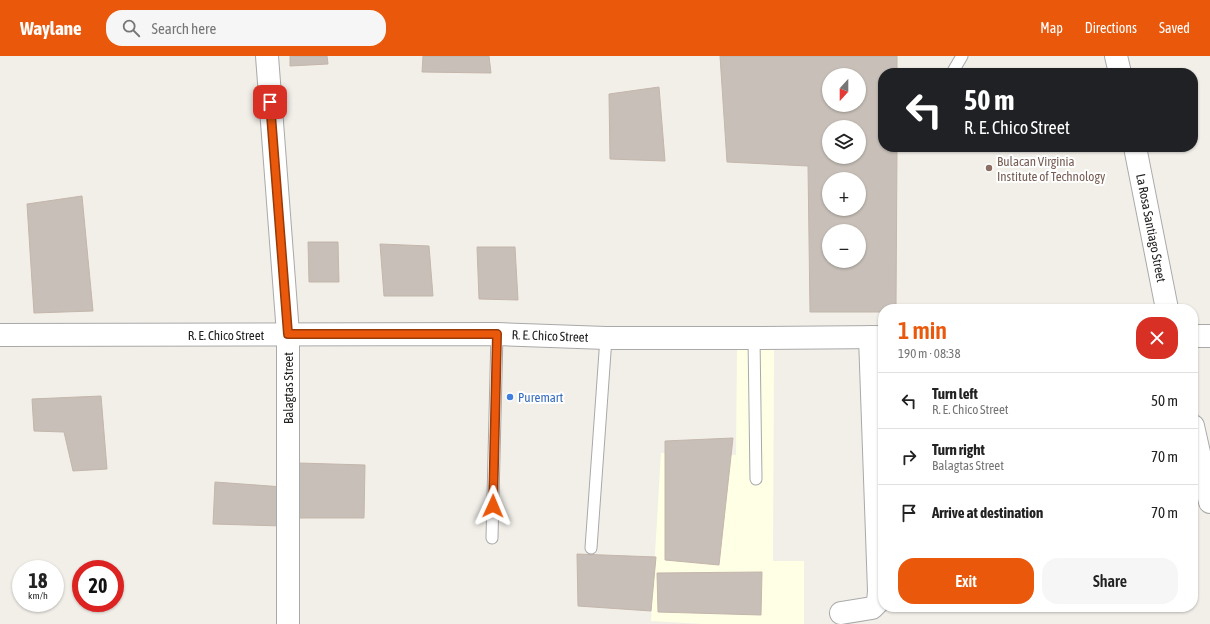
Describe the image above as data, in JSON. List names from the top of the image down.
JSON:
{
  "streets": {
    "street": ["La Rosa Santiago Street", "R. E. Chico Street", "Balagtas Street"]
  },
  "crossings": [
    ["R. E. Chico Street", "Balagtas Street"]
  ],
  "places": ["Bulacan Virginia Institute of Technology", "Puremart"],
  "north": "bottom",
  "page": {
    "header": "Waylane",
    "search": "Search here",
    "nav": ["Map", "Directions", "Saved"],
    "map_buttons": ["+", "−"],
    "turn": ["50 m", "R. E. Chico Street"],
    "heading": ["1 min", "190 m · 08:38"],
    "list": [
      {
        "name": "Turn left",
        "note": "R. E. Chico Street",
        "value": "50 m"
      },
      {
        "name": "Turn right",
        "note": "Balagtas Street",
        "value": "70 m"
      },
      {
        "name": "Arrive at destination",
        "value": "70 m"
      }
    ],
    "buttons": ["Exit", "Share"],
    "speed": "18 km/h",
    "limit": "20"
  }
}
